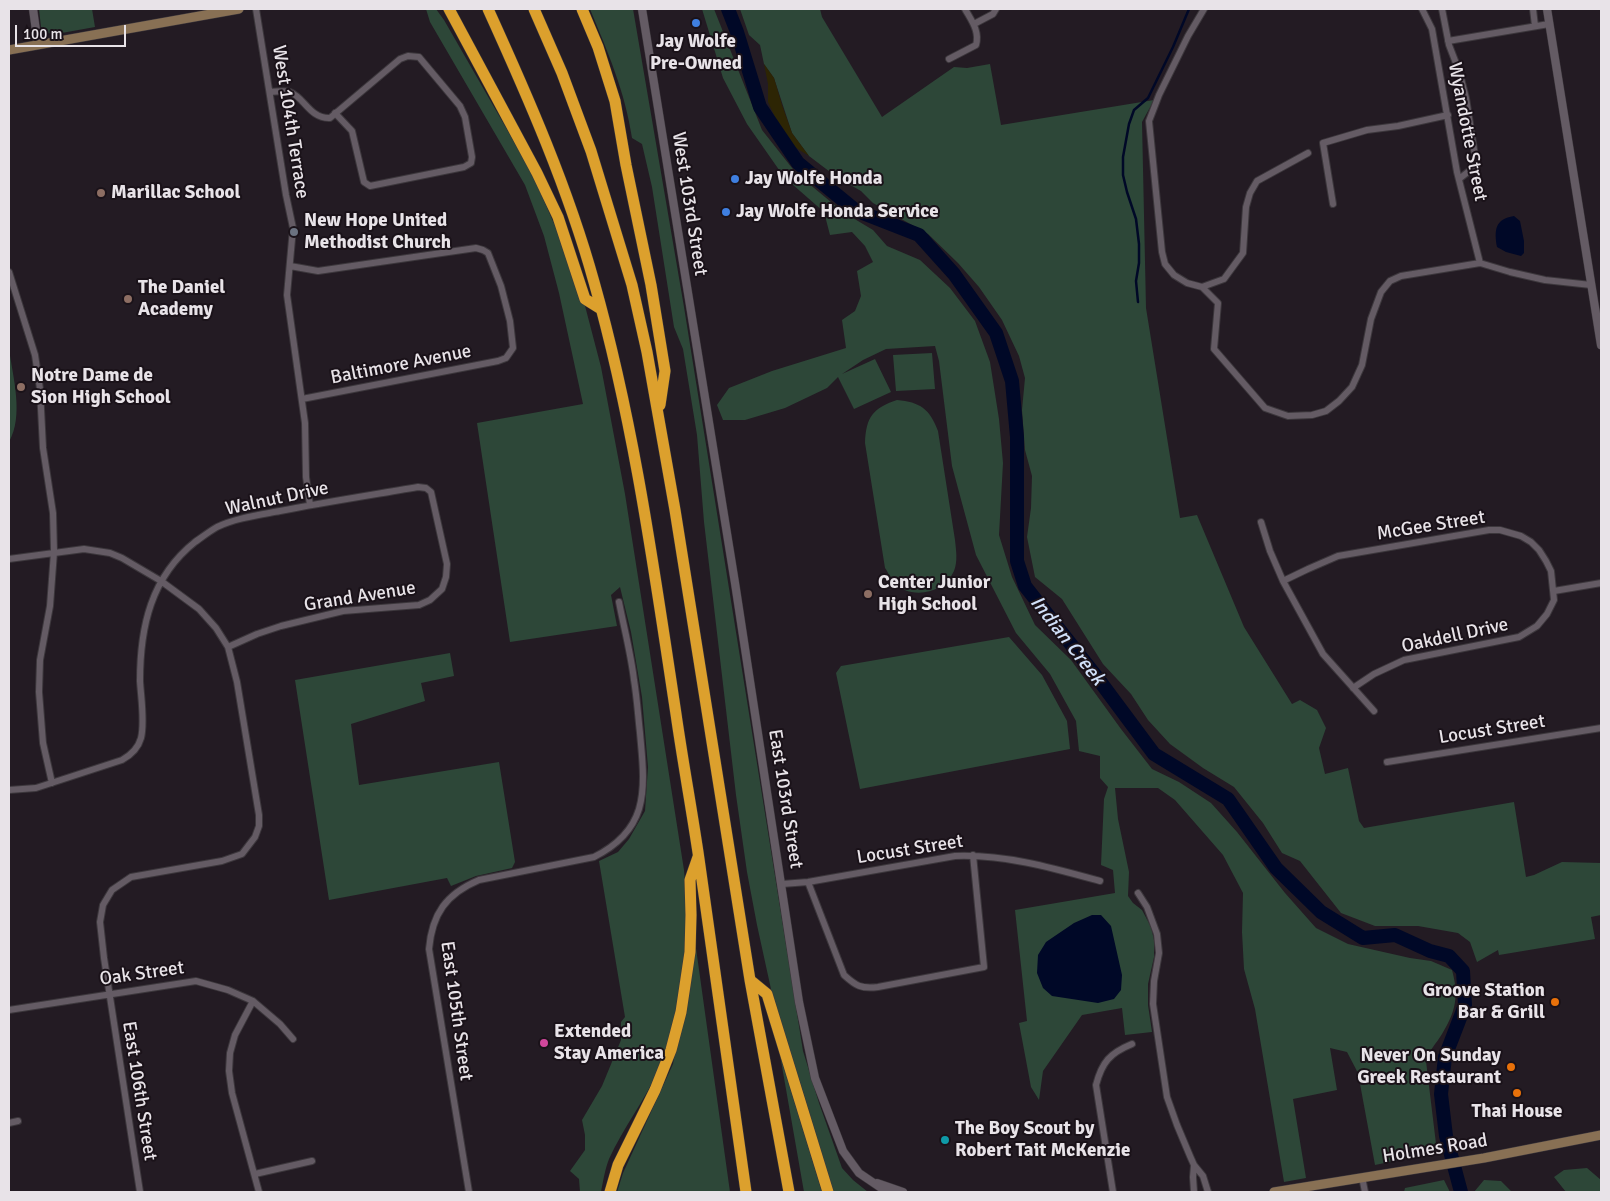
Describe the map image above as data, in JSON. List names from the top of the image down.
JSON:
{
  "streets": {
    "main road": ["Holmes Road"],
    "street": [
      "West 104th Terrace",
      "Wyandotte Street",
      "West 103rd Street",
      "Baltimore Avenue",
      "Walnut Drive",
      "McGee Street",
      "Grand Avenue",
      "Oakdell Drive",
      "Locust Street",
      "East 103rd Street",
      "Oak Street",
      "East 105th Street",
      "East 106th Street"
    ]
  },
  "crossings": [
    ["West 104th Terrace", "Baltimore Avenue"],
    ["West 104th Terrace", "Walnut Drive"],
    ["West 103rd Street", "East 103rd Street"],
    ["Walnut Drive", "Grand Avenue"],
    ["Walnut Drive", "East 106th Street"],
    ["McGee Street", "Oakdell Drive"],
    ["Grand Avenue", "East 106th Street"],
    ["Locust Street", "East 103rd Street"],
    ["Oak Street", "East 106th Street"]
  ],
  "water": ["Indian Creek"],
  "places": [
    "Jay Wolfe Pre-Owned",
    "Jay Wolfe Honda",
    "Marillac School",
    "Jay Wolfe Honda Service",
    "New Hope United Methodist Church",
    "The Daniel Academy",
    "Notre Dame de Sion High School",
    "Center Junior High School",
    "Groove Station Bar & Grill",
    "Extended Stay America",
    "Never On Sunday Greek Restaurant",
    "Thai House",
    "The Boy Scout by Robert Tait McKenzie"
  ],
  "scale_bar": "100 m"
}
